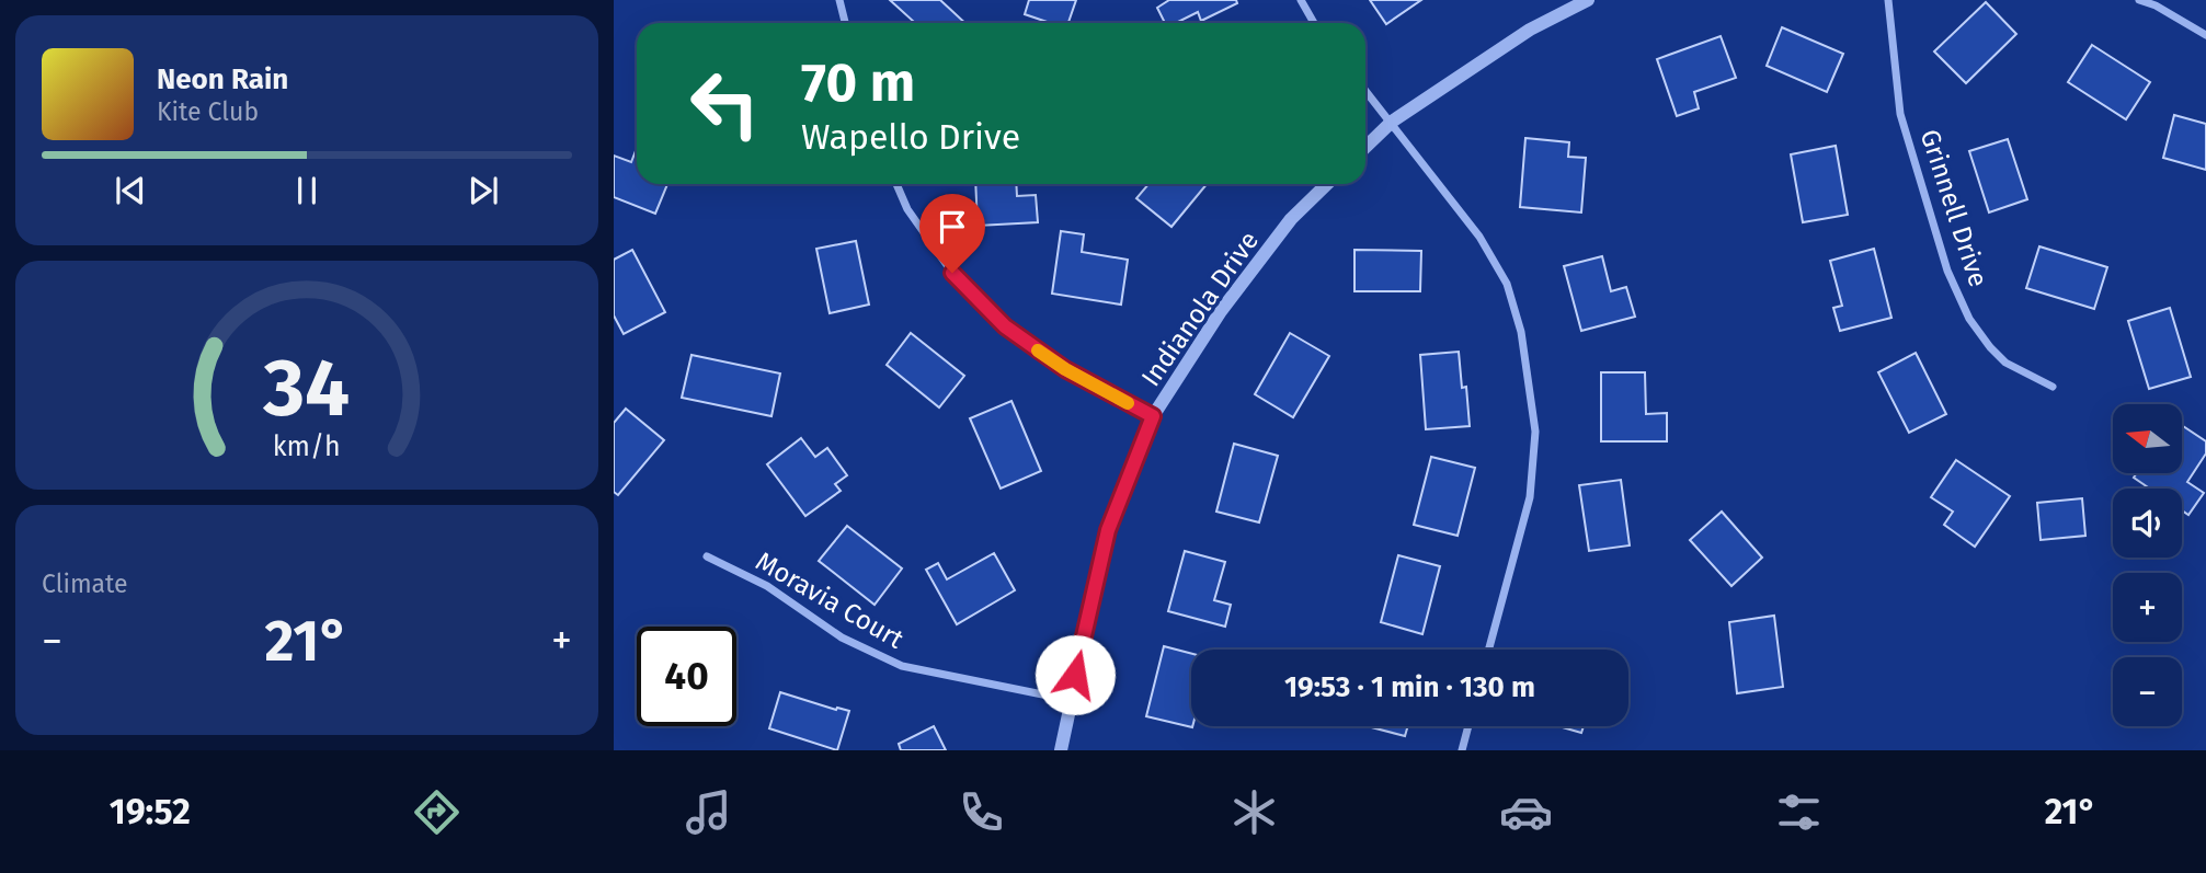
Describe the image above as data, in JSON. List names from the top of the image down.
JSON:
{
  "streets": {
    "street": ["Grinnell Drive", "Indianola Drive", "Moravia Court"]
  },
  "crossings": [
    ["Indianola Drive", "Moravia Court"]
  ],
  "north": "left",
  "page": {
    "turn": ["70 m", "Wapello Drive"],
    "song": ["Neon Rain", "Kite Club"],
    "map_buttons": ["+", "−"],
    "tile": "Climate",
    "heat": ["−", "21°", "+"],
    "limit": "40",
    "trip": "19:53 · 1 min · 130 m",
    "tabs": ["19:52", "21°"],
    "gauge": ["34", "km/h"]
  }
}
